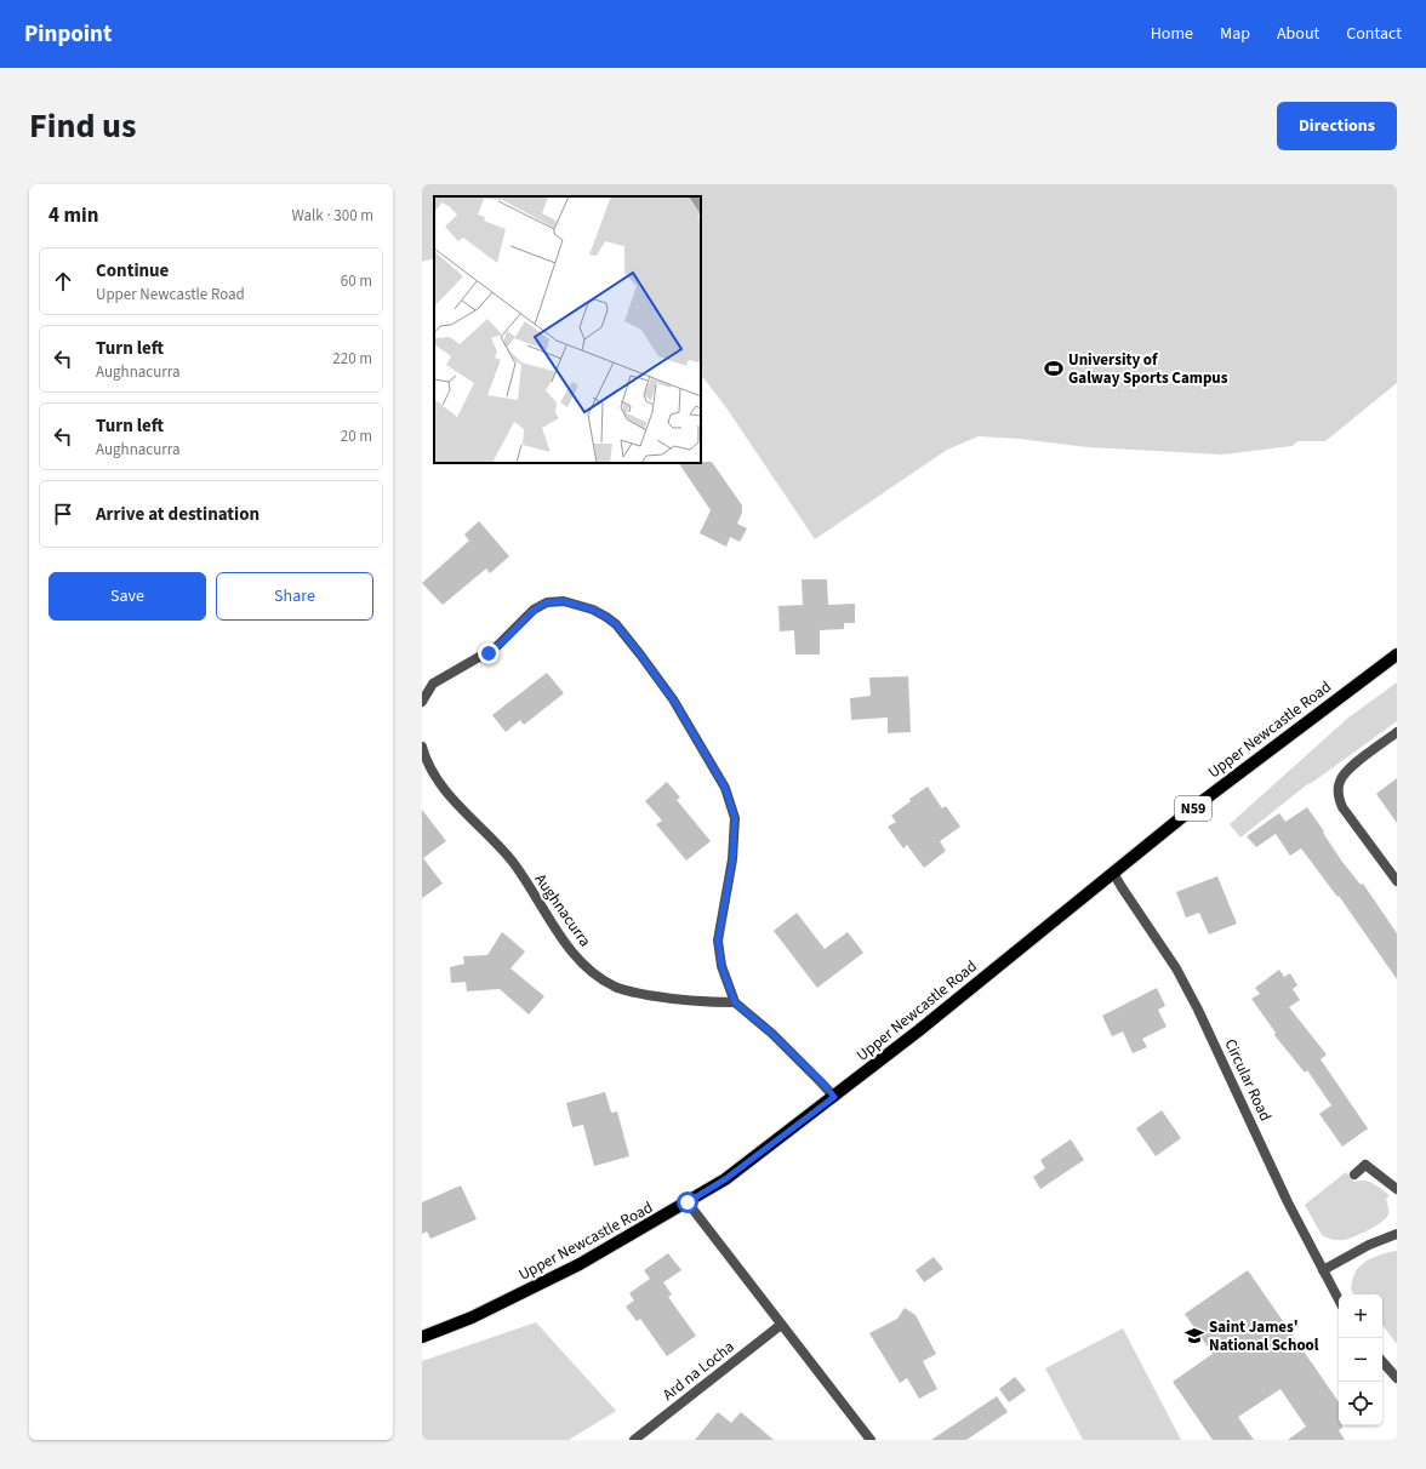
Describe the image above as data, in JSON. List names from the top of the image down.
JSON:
{
  "streets": {
    "main road": ["Upper Newcastle Road", "N59"],
    "street": ["Aughnacurra", "Circular Road", "Ard na Locha"]
  },
  "crossings": [
    ["Upper Newcastle Road", "Circular Road"]
  ],
  "places": {
    "sports": ["University of Galway Sports Campus"],
    "school or university": ["Saint James' National School"]
  },
  "page": {
    "header": "Pinpoint",
    "nav": [
      "Home",
      "Map",
      "About",
      "Contact"
    ],
    "title": "Find us",
    "buttons": [
      "Directions",
      ["Save", "Share"]
    ],
    "heading": ["4 min", "Walk · 300 m"],
    "list": [
      ["Continue", "Upper Newcastle Road", "60 m"],
      ["Turn left", "Aughnacurra", "220 m"],
      ["Turn left", "Aughnacurra", "20 m"],
      "Arrive at destination"
    ],
    "map_buttons": ["+", "−"]
  }
}
